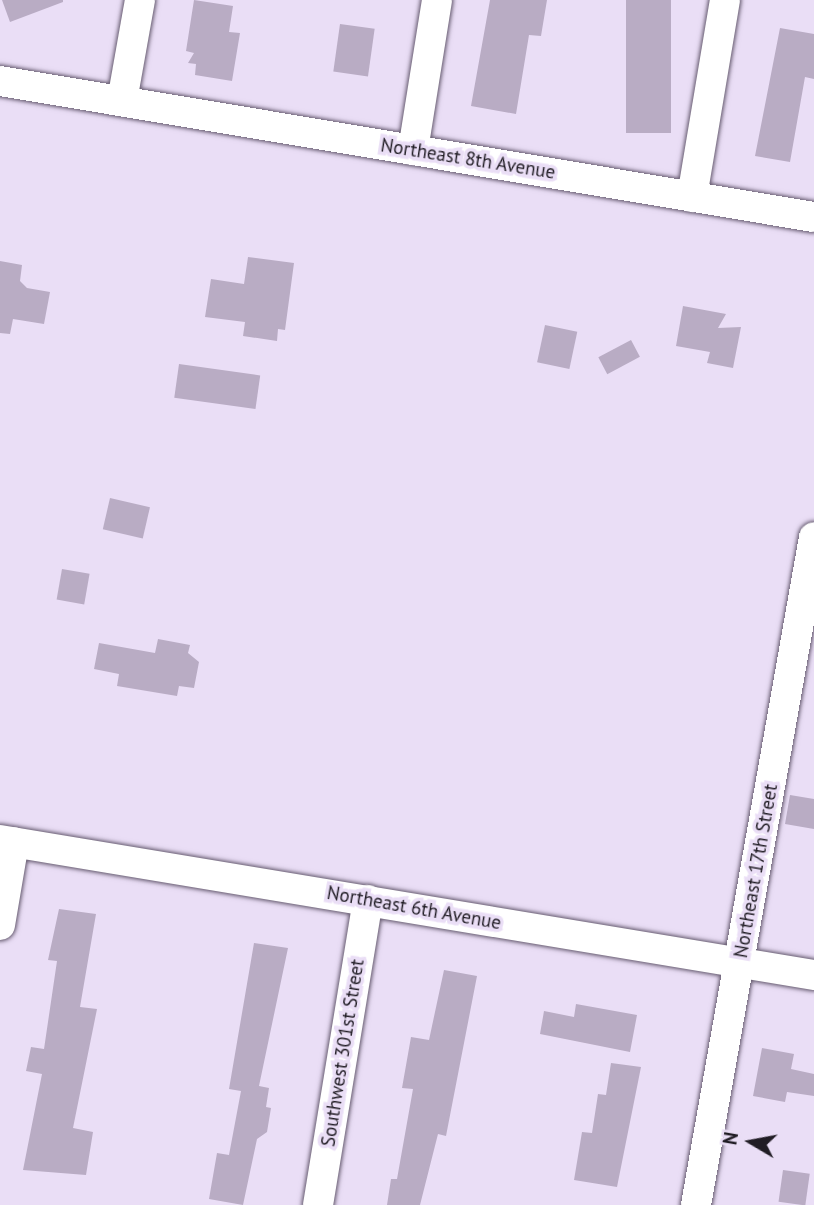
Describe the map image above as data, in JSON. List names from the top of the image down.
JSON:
{
  "streets": {
    "street": [
      "Northeast 8th Avenue",
      "Northeast 17th Street",
      "Northeast 6th Avenue",
      "Southwest 301st Street"
    ]
  },
  "crossings": [
    ["Northeast 17th Street", "Northeast 6th Avenue"],
    ["Northeast 6th Avenue", "Southwest 301st Street"]
  ],
  "north": "left"
}
